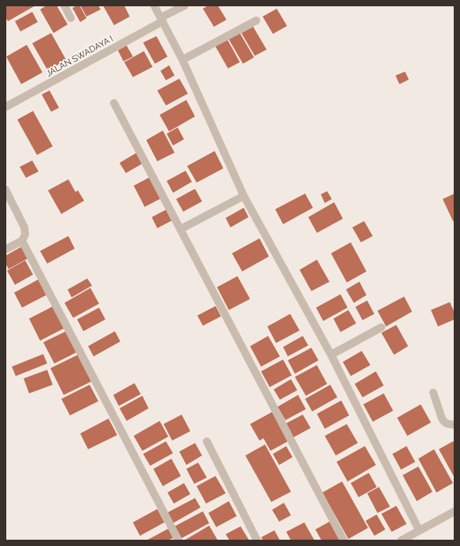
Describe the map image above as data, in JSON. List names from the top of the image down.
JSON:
{
  "streets": {
    "street": ["JALAN SWADAYA I"]
  }
}
